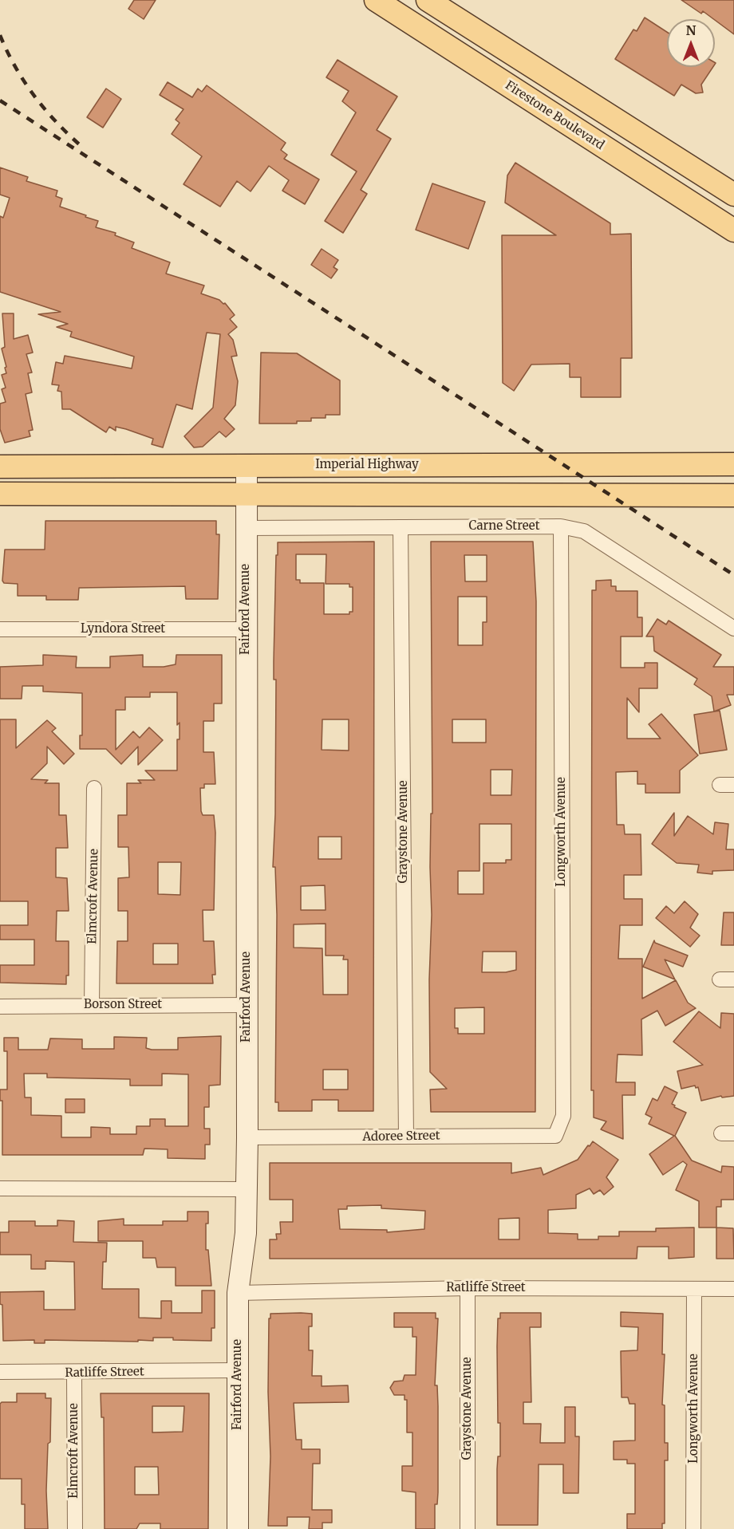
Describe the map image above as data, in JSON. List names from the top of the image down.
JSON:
{
  "streets": {
    "main road": ["Firestone Boulevard", "Imperial Highway"],
    "street": [
      "Carne Street",
      "Fairford Avenue",
      "Lyndora Street",
      "Graystone Avenue",
      "Longworth Avenue",
      "Elmcroft Avenue",
      "Borson Street",
      "Adoree Street",
      "Ratliffe Street"
    ]
  },
  "crossings": [
    ["Imperial Highway", "Fairford Avenue"],
    ["Carne Street", "Fairford Avenue"],
    ["Carne Street", "Graystone Avenue"],
    ["Carne Street", "Longworth Avenue"],
    ["Fairford Avenue", "Lyndora Street"],
    ["Fairford Avenue", "Borson Street"],
    ["Fairford Avenue", "Adoree Street"],
    ["Fairford Avenue", "Ratliffe Street"],
    ["Graystone Avenue", "Adoree Street"],
    ["Graystone Avenue", "Ratliffe Street"],
    ["Longworth Avenue", "Adoree Street"],
    ["Longworth Avenue", "Ratliffe Street"],
    ["Elmcroft Avenue", "Borson Street"],
    ["Elmcroft Avenue", "Ratliffe Street"]
  ],
  "north": "top"
}
